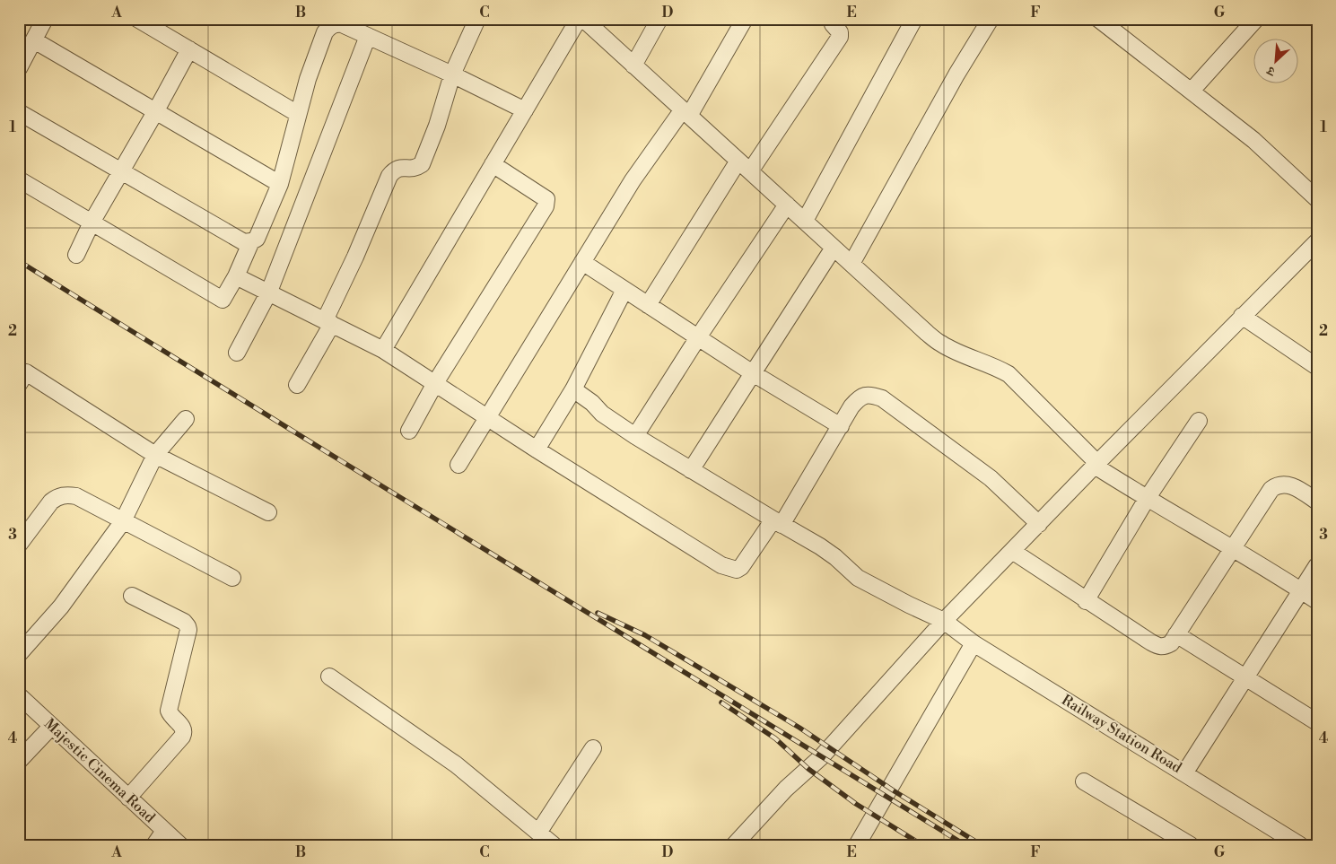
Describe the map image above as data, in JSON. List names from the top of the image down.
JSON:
{
  "streets": {
    "street": ["Railway Station Road", "Majestic Cinema Road"]
  },
  "north": "bottom left",
  "grid": {
    "columns": [
      "A",
      "B",
      "C",
      "D",
      "E",
      "F",
      "G"
    ],
    "rows": [
      "1",
      "2",
      "3",
      "4"
    ]
  }
}
